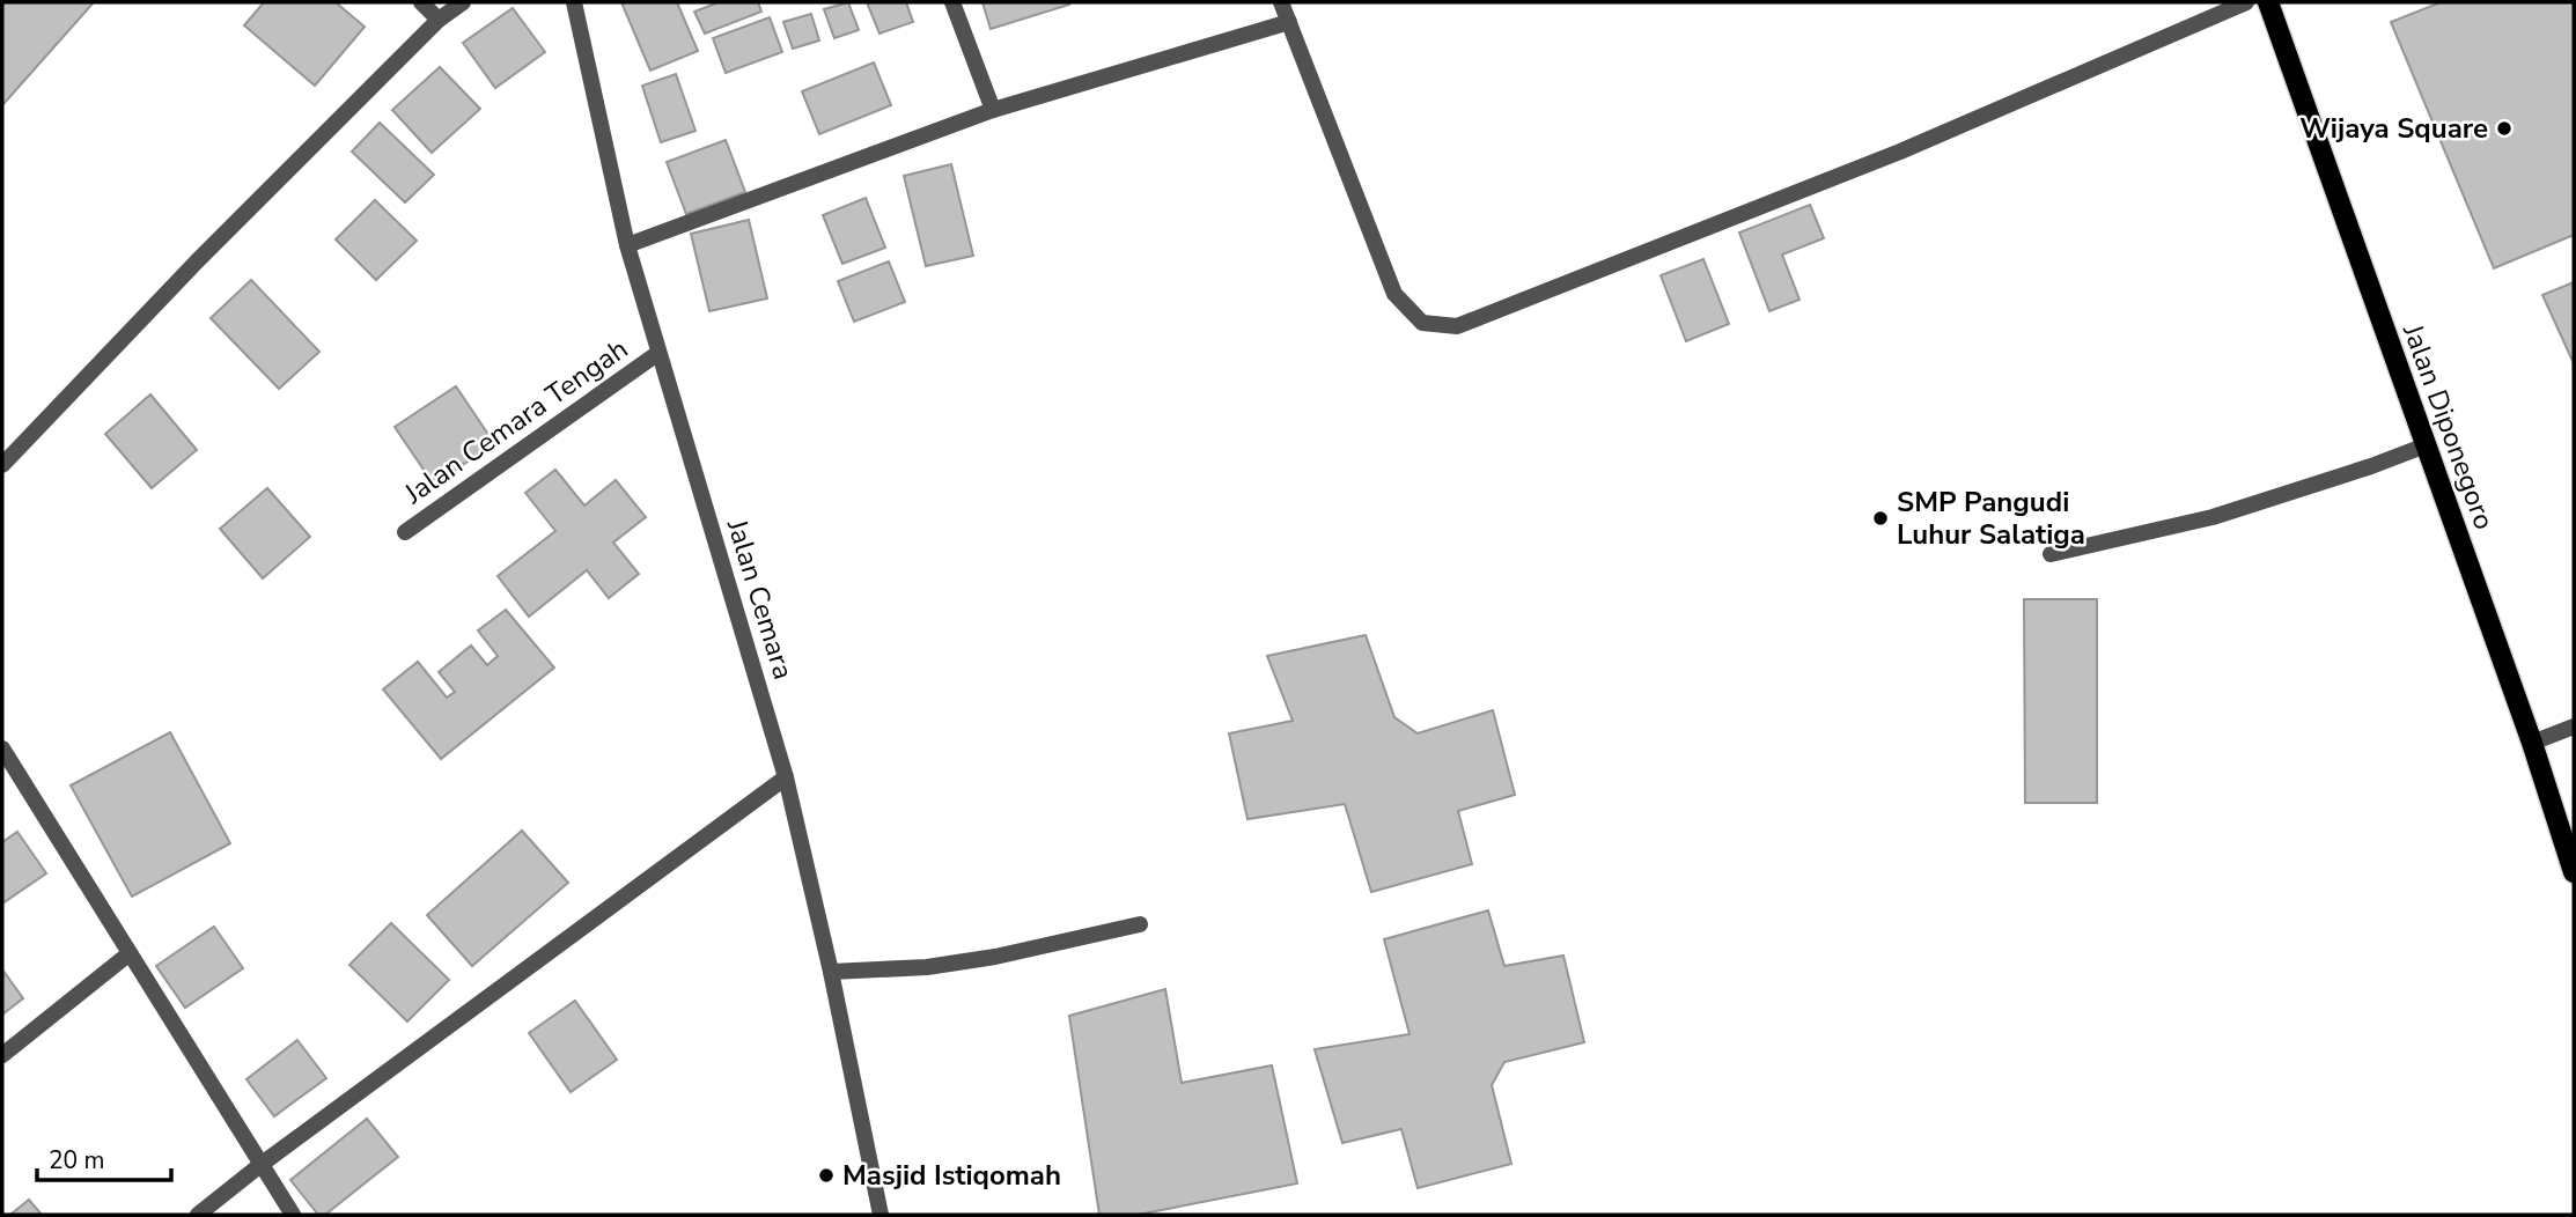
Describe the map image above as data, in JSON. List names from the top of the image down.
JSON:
{
  "streets": {
    "main road": ["Jalan Diponegoro"],
    "street": ["Jalan Cemara Tengah", "Jalan Cemara"]
  },
  "crossings": [
    ["Jalan Cemara Tengah", "Jalan Cemara"]
  ],
  "places": ["Wijaya Square", "SMP Pangudi Luhur Salatiga", "Masjid Istiqomah"],
  "scale_bar": "20 m"
}
